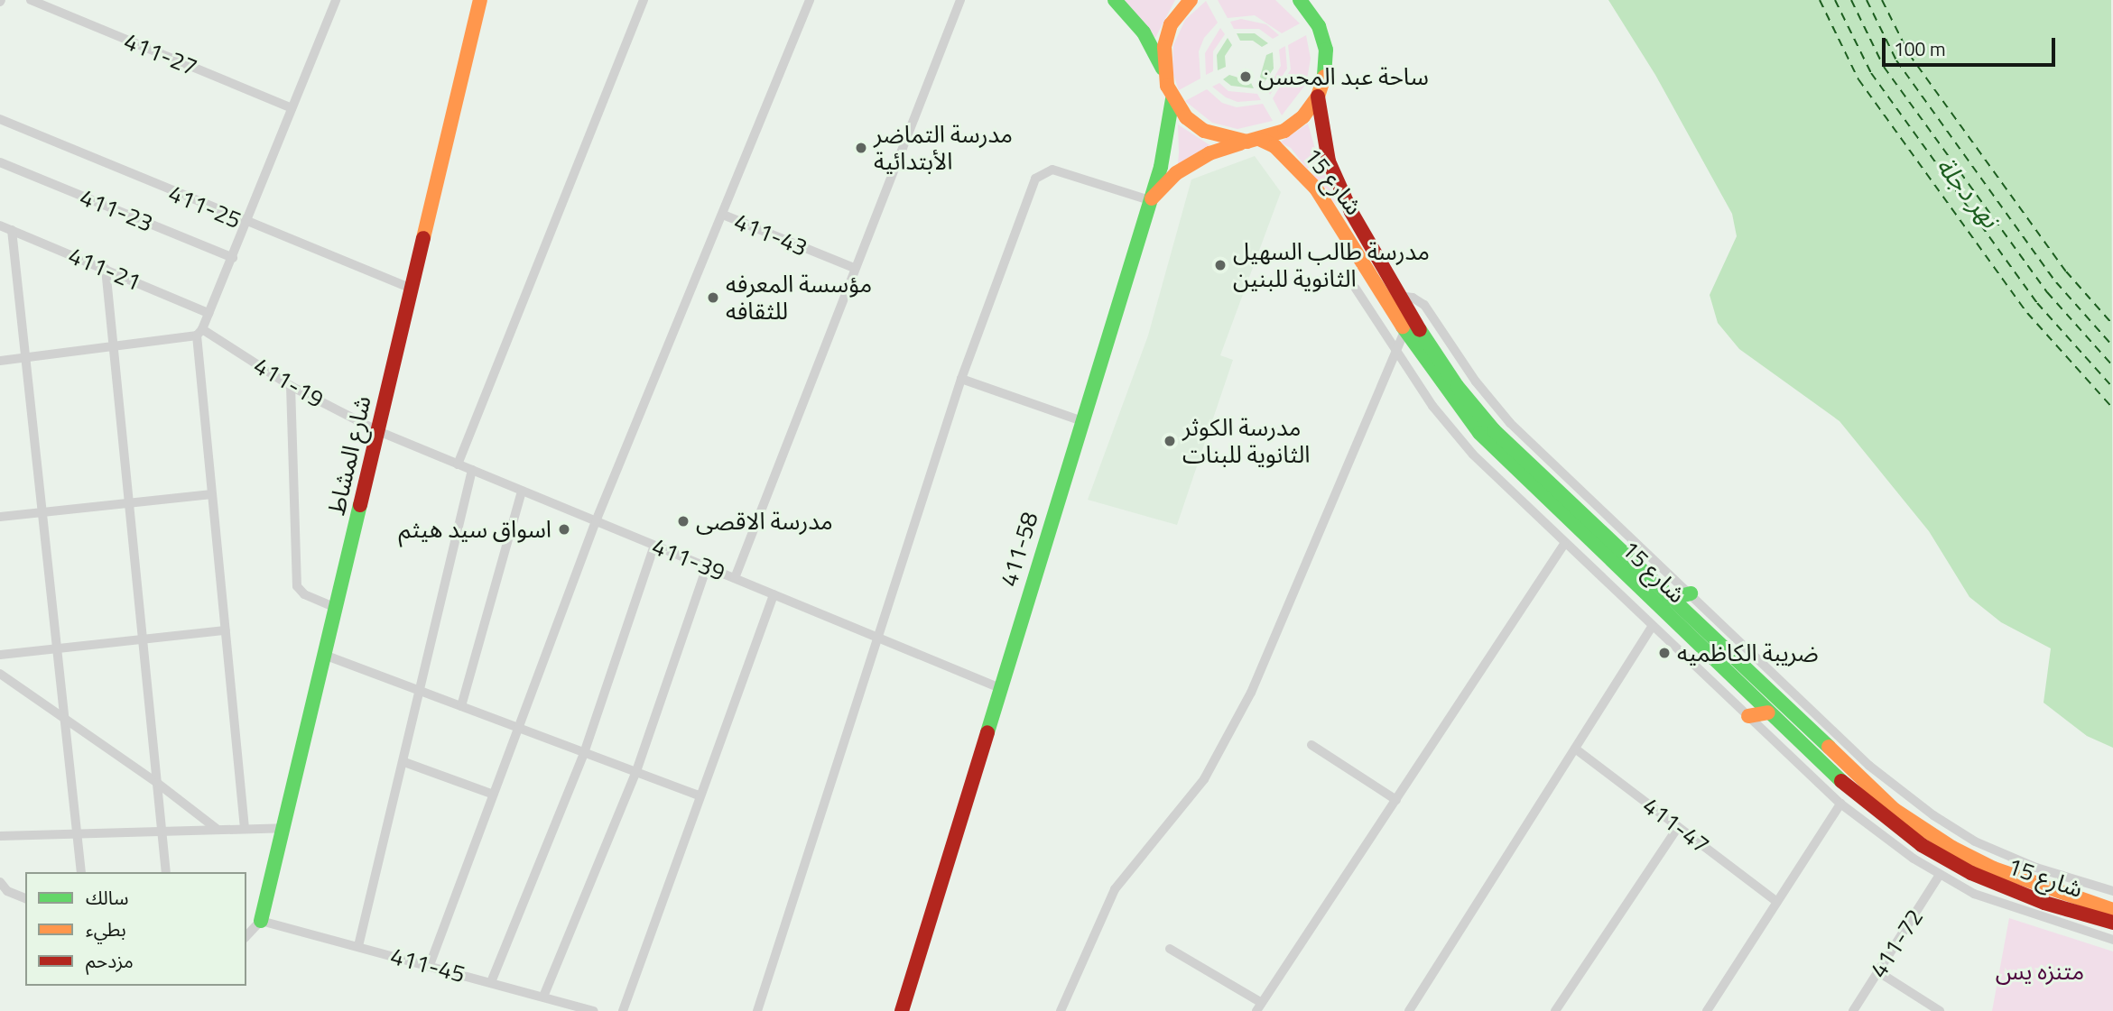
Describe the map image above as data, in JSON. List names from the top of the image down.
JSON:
{
  "streets": {
    "street": [
      "411-27",
      "شارع 15",
      "411-25",
      "411-23",
      "411-43",
      "411-21",
      "411-19",
      "شارع المشاط",
      "411-58",
      "411-39",
      "411-47",
      "411-72",
      "411-45"
    ]
  },
  "crossings": [
    ["411-25", "شارع المشاط"],
    ["411-19", "شارع المشاط"],
    ["411-19", "411-39"],
    ["شارع المشاط", "411-39"],
    ["شارع المشاط", "411-45"],
    ["411-58", "411-39"]
  ],
  "water": ["نهر دجلة"],
  "parks": ["متنزه يس"],
  "places": [
    "ساحة عبد المحسن",
    "مدرسة التماضر الأبتدائية",
    "مدرسة طالب السهيل الثانوية للبنين",
    "مؤسسة المعرفه للثقافه",
    "مدرسة الكوثر الثانوية للبنات",
    "مدرسة الاقصى",
    "اسواق سيد هيثم",
    "ضريبة الكاظميه"
  ],
  "legend": ["سالك", "بطيء", "مزدحم"],
  "scale_bar": "100 m"
}
